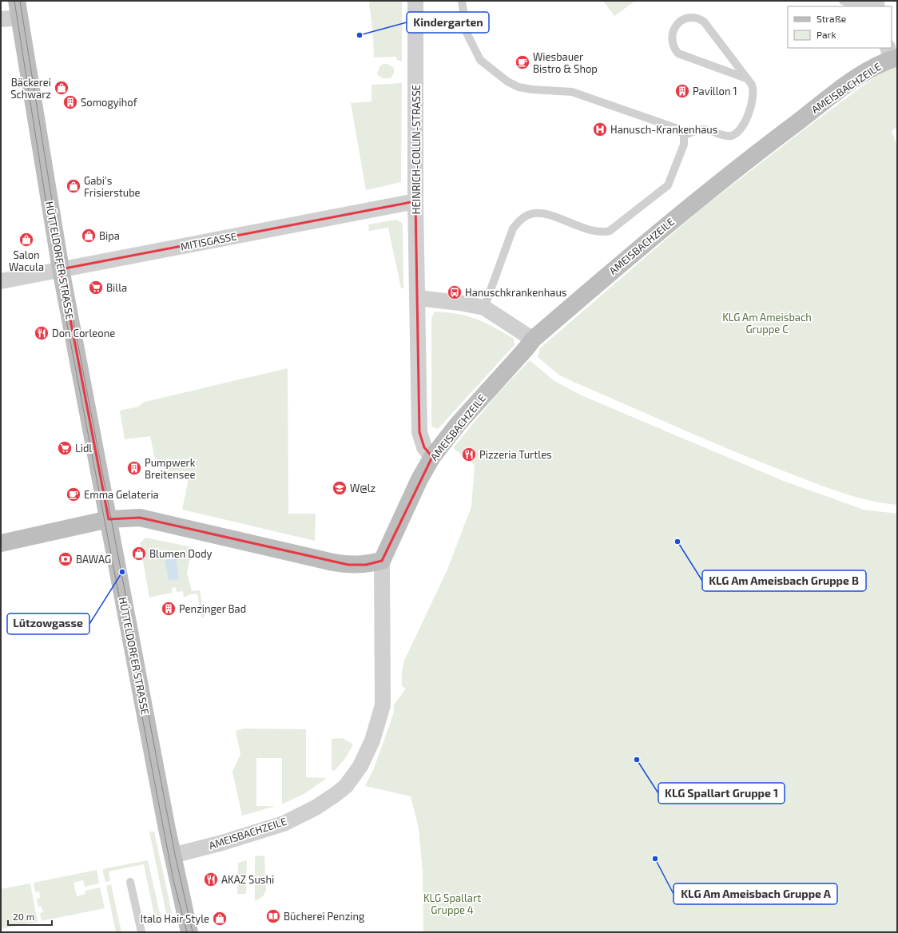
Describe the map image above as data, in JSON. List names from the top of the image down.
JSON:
{
  "streets": {
    "street": [
      "AMEISBACHZEILE",
      "HEINRICH-COLLIN-STRASSE",
      "MITISGASSE",
      "HÜTTELDORFER STRASSE"
    ]
  },
  "crossings": [
    ["AMEISBACHZEILE", "HEINRICH-COLLIN-STRASSE"],
    ["AMEISBACHZEILE", "HÜTTELDORFER STRASSE"],
    ["HEINRICH-COLLIN-STRASSE", "MITISGASSE"],
    ["MITISGASSE", "HÜTTELDORFER STRASSE"]
  ],
  "parks": ["KLG Am Ameisbach Gruppe C", "KLG Spallart Gruppe 4"],
  "places": {
    "other": [
      "Kindergarten",
      "KLG Am Ameisbach Gruppe B",
      "Lützowgasse",
      "KLG Spallart Gruppe 1",
      "KLG Am Ameisbach Gruppe A"
    ],
    "cafe": ["Wiesbauer Bistro & Shop", "Emma Gelateria"],
    "shop": [
      "Bäckerei Schwarz",
      "Gabi's Frisierstube",
      "Bipa",
      "Salon Wacula",
      "Blumen Dody",
      "Italo Hair Style"
    ],
    "building": [
      "Pavillon 1",
      "Somogyihof",
      "Pumpwerk Breitensee",
      "Penzinger Bad"
    ],
    "hospital": ["Hanusch-Krankenhaus"],
    "supermarket": ["Billa", "Lidl"],
    "bus stop": ["Hanuschkrankenhaus"],
    "restaurant": ["Don Corleone", "Pizzeria Turtles", "AKAZ Sushi"],
    "school or university": ["W@lz"],
    "bank": ["BAWAG"],
    "library": ["Bücherei Penzing"]
  },
  "legend": ["Straße", "Park"],
  "scale_bar": "20 m"
}
